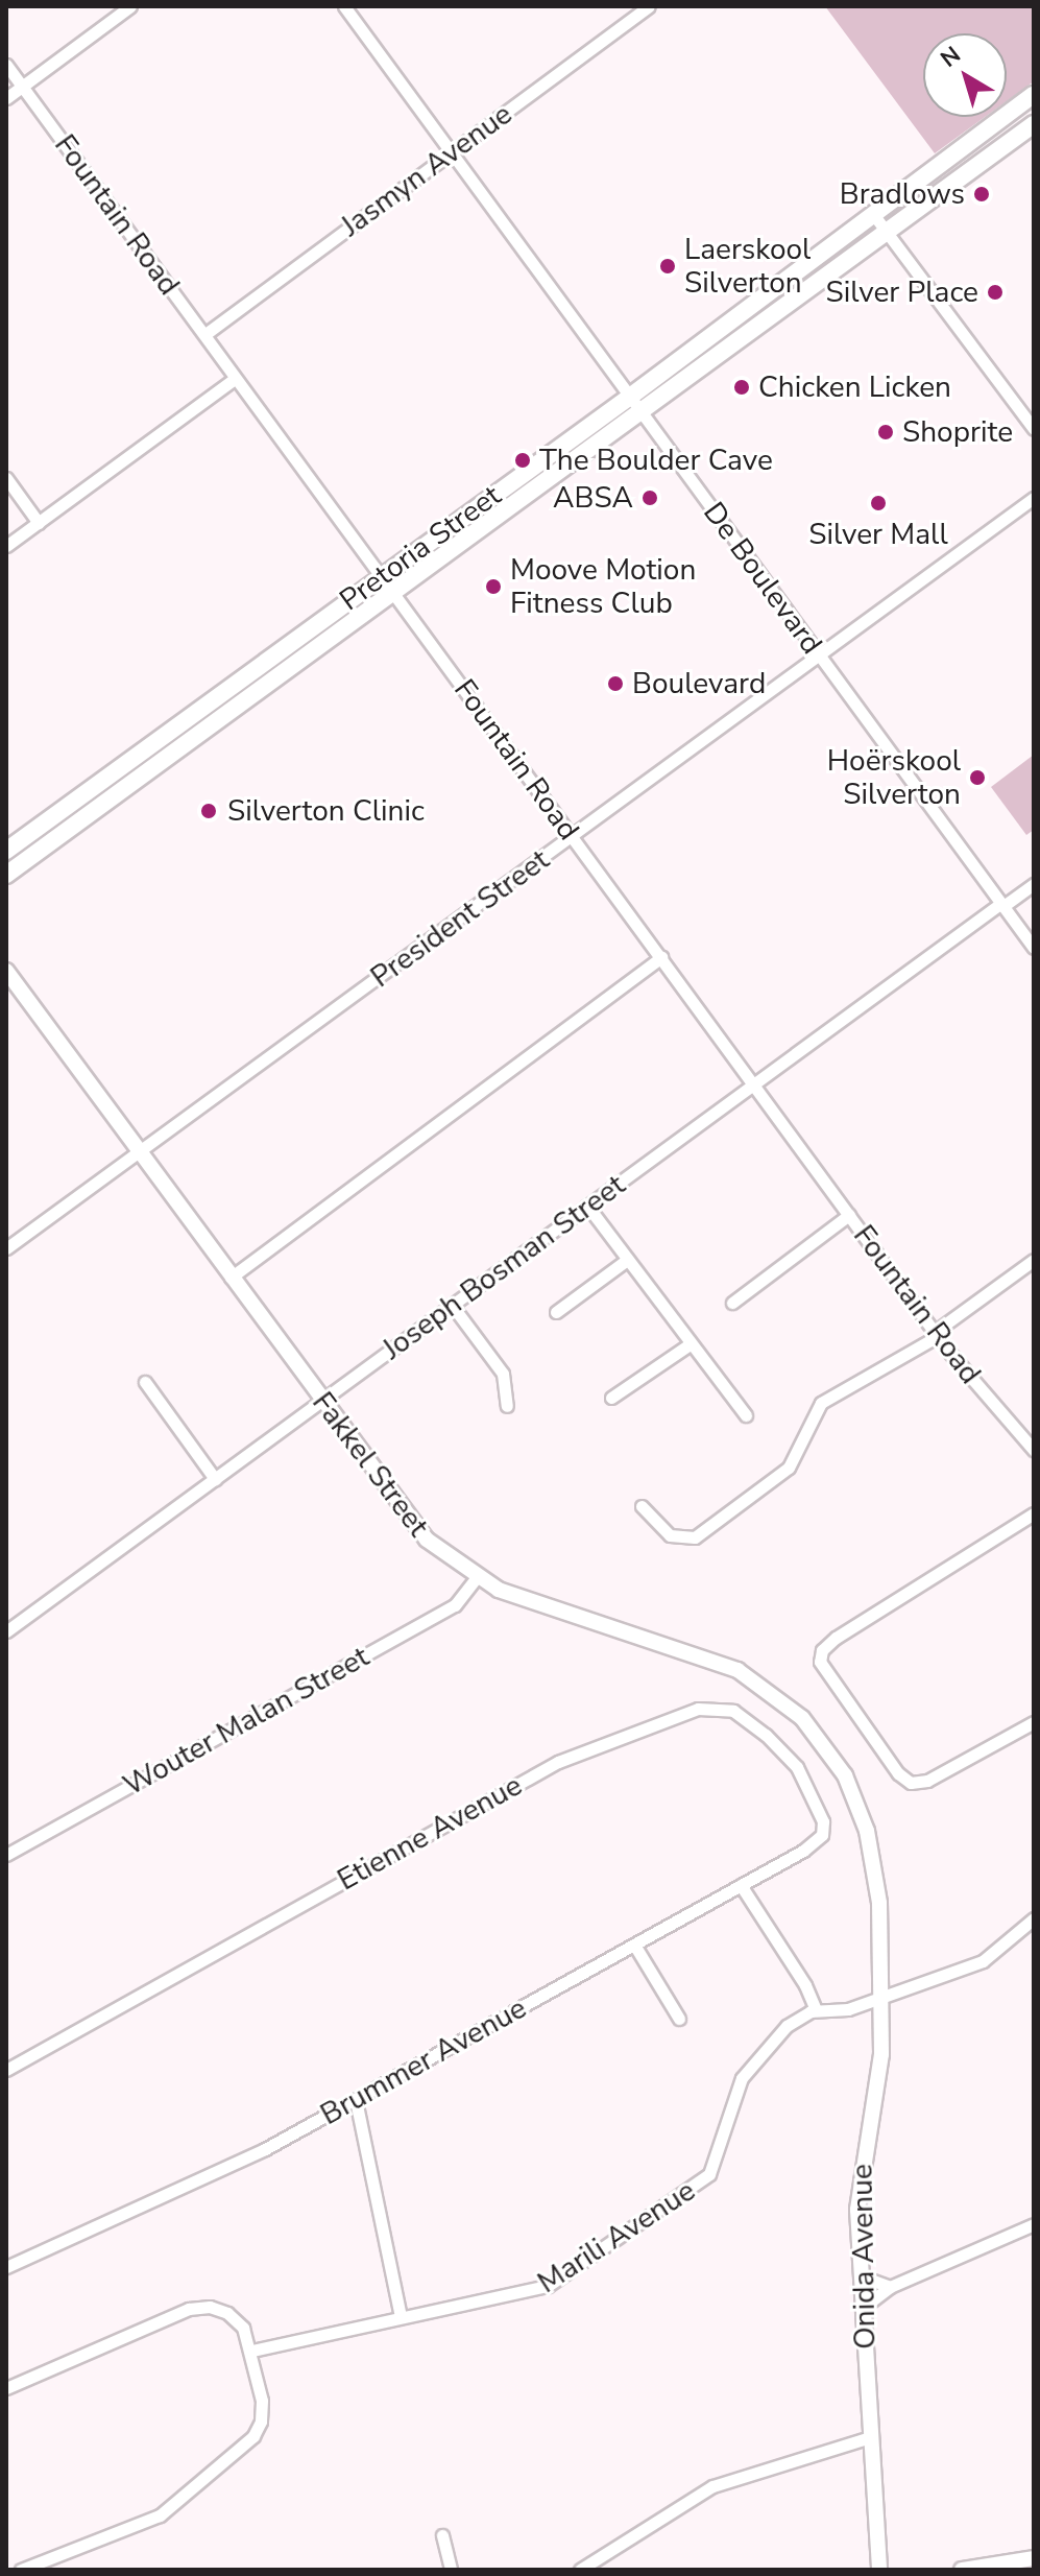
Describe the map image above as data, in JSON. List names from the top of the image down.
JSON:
{
  "streets": {
    "main road": ["Pretoria Street"],
    "street": [
      "Jasmyn Avenue",
      "Fountain Road",
      "De Boulevard",
      "President Street",
      "Joseph Bosman Street",
      "Fakkel Street",
      "Wouter Malan Street",
      "Etienne Avenue",
      "Brummer Avenue",
      "Marili Avenue",
      "Onida Avenue"
    ]
  },
  "crossings": [
    ["Jasmyn Avenue", "Fountain Road"],
    ["Jasmyn Avenue", "De Boulevard"],
    ["Fountain Road", "Pretoria Street"],
    ["Fountain Road", "President Street"],
    ["Fountain Road", "Joseph Bosman Street"],
    ["Pretoria Street", "De Boulevard"],
    ["De Boulevard", "President Street"],
    ["De Boulevard", "Joseph Bosman Street"],
    ["President Street", "Fakkel Street"],
    ["Joseph Bosman Street", "Fakkel Street"],
    ["Fakkel Street", "Wouter Malan Street"],
    ["Fakkel Street", "Marili Avenue"],
    ["Fakkel Street", "Onida Avenue"],
    ["Etienne Avenue", "Brummer Avenue"],
    ["Marili Avenue", "Onida Avenue"]
  ],
  "places": [
    "Bradlows",
    "Laerskool Silverton",
    "Silver Place",
    "Chicken Licken",
    "Shoprite",
    "The Boulder Cave",
    "ABSA",
    "Silver Mall",
    "Moove Motion Fitness Club",
    "Boulevard",
    "Hoërskool Silverton",
    "Silverton Clinic"
  ],
  "north": "top left"
}
